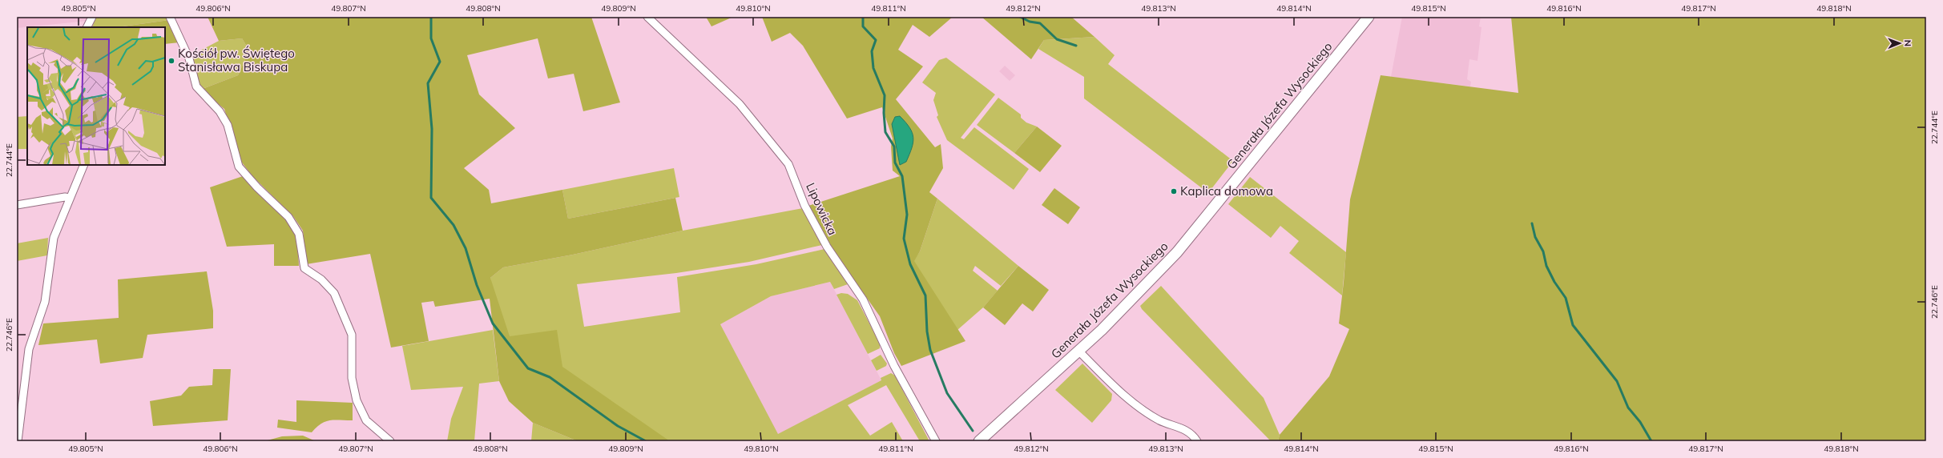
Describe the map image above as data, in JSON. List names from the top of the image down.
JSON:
{
  "streets": {
    "street": ["Generała Józefa Wysockiego", "Lipowicka"]
  },
  "places": ["Kościół pw. Świętego Stanisława Biskupa", "Kaplica domowa"],
  "north": "right",
  "coordinates": [
    "49.805°N",
    "49.806°N",
    "49.807°N",
    "49.808°N",
    "49.809°N",
    "49.810°N",
    "49.811°N",
    "49.812°N",
    "49.813°N",
    "49.814°N",
    "49.815°N",
    "49.816°N",
    "49.817°N",
    "49.818°N",
    "22.744°E",
    "22.746°E"
  ]
}
